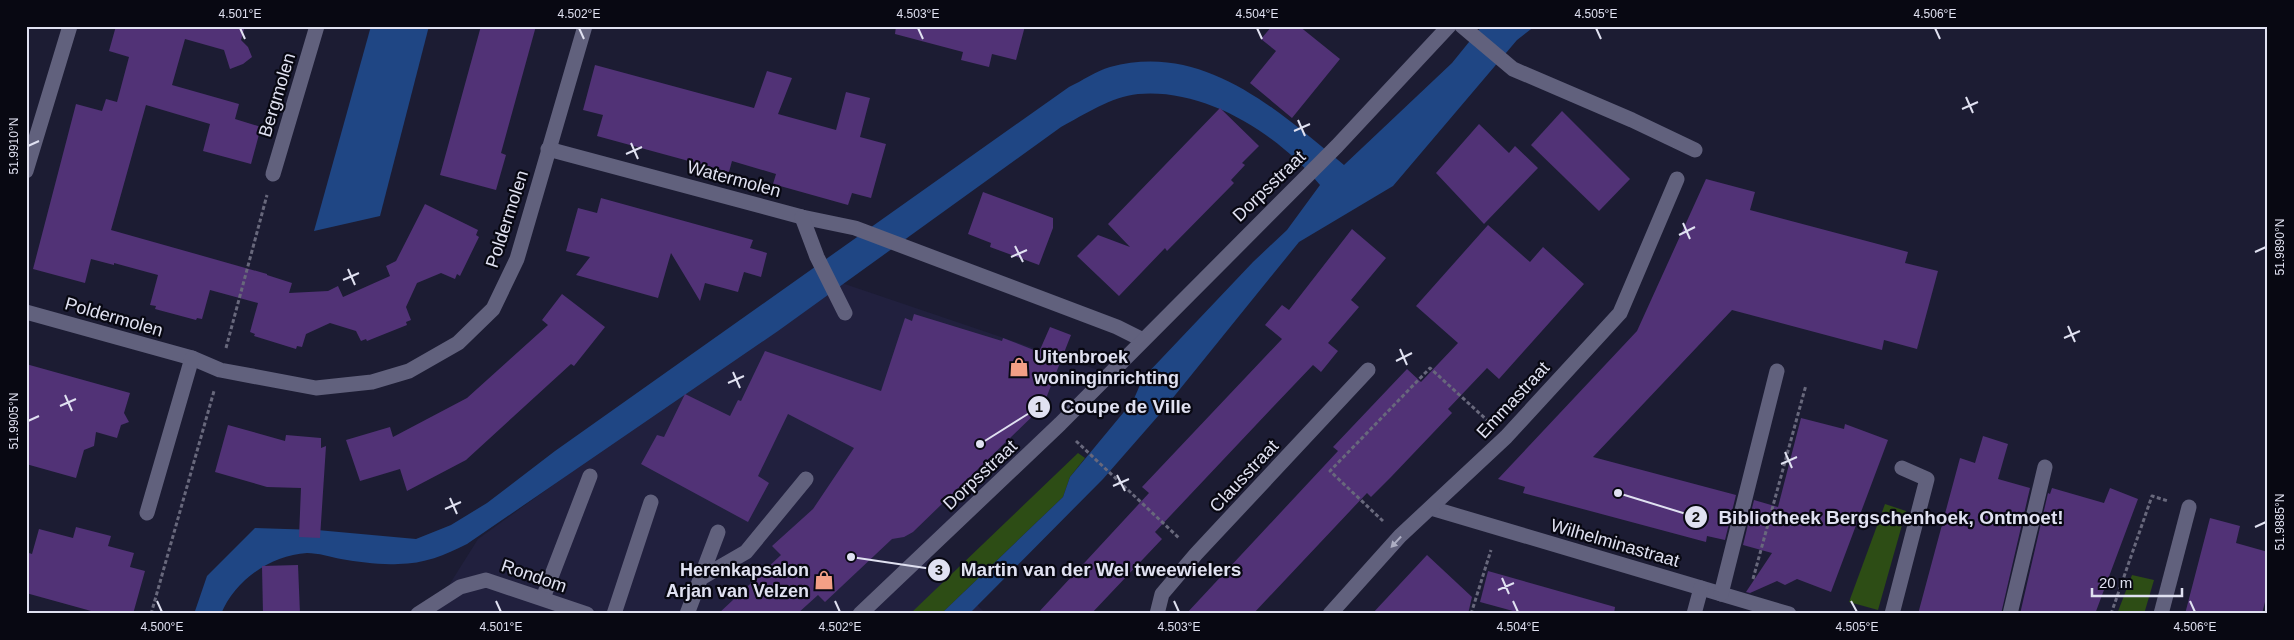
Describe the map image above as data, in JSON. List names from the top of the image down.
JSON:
{
  "streets": {
    "street": [
      "Bergmolen",
      "Watermolen",
      "Dorpsstraat",
      "Poldermolen",
      "Emmastraat",
      "Clausstraat",
      "Wilhelminastraat",
      "Rondom"
    ]
  },
  "crossings": [
    ["Watermolen", "Dorpsstraat"],
    ["Watermolen", "Poldermolen"],
    ["Emmastraat", "Wilhelminastraat"]
  ],
  "places": {
    "shop": ["Uitenbroek woninginrichting", "Herenkapsalon Arjan van Velzen"],
    "other": ["Coupe de Ville", "Bibliotheek Bergschenhoek, Ontmoet!", "Martin van der Wel tweewielers"]
  },
  "scale_bar": "20 m",
  "coordinates": [
    "4.501°E",
    "4.502°E",
    "4.503°E",
    "4.504°E",
    "4.505°E",
    "4.506°E",
    "51.9910°N",
    "51.9890°N",
    "51.9905°N",
    "51.9885°N",
    "4.500°E"
  ]
}
